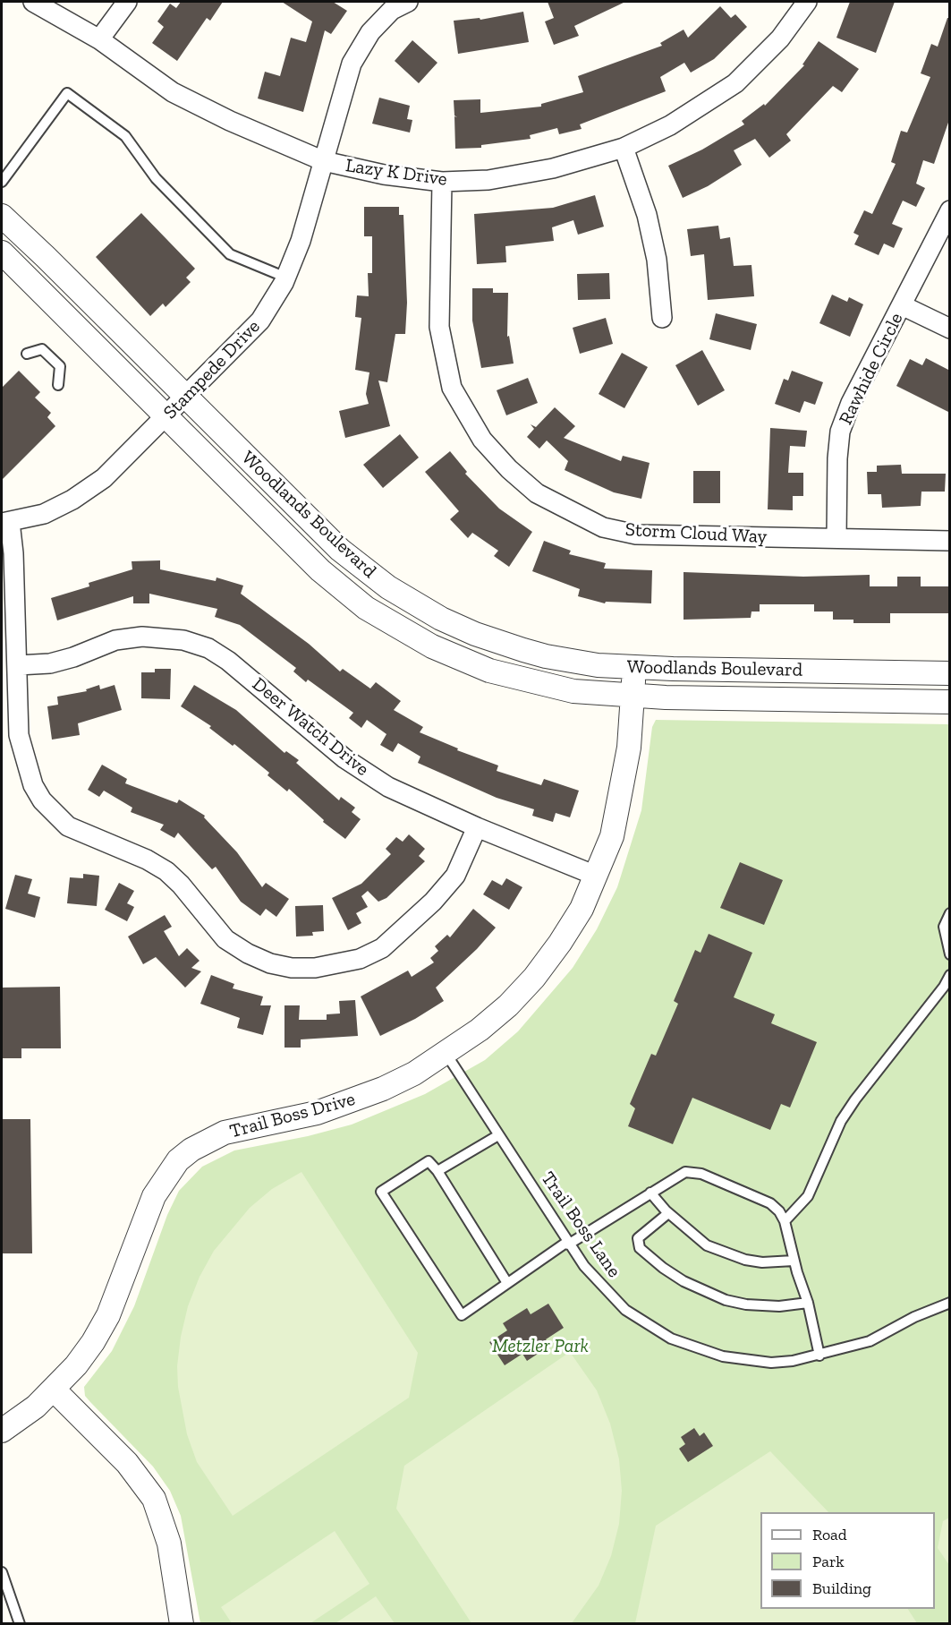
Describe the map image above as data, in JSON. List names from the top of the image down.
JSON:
{
  "streets": {
    "street": [
      "Lazy K Drive",
      "Rawhide Circle",
      "Stampede Drive",
      "Woodlands Boulevard",
      "Storm Cloud Way",
      "Deer Watch Drive",
      "Trail Boss Drive"
    ],
    "lane": ["Trail Boss Lane"]
  },
  "crossings": [
    ["Lazy K Drive", "Stampede Drive"],
    ["Lazy K Drive", "Storm Cloud Way"],
    ["Rawhide Circle", "Storm Cloud Way"],
    ["Stampede Drive", "Woodlands Boulevard"],
    ["Woodlands Boulevard", "Trail Boss Drive"],
    ["Deer Watch Drive", "Trail Boss Drive"],
    ["Trail Boss Drive", "Trail Boss Lane"]
  ],
  "parks": ["Metzler Park"],
  "legend": ["Road", "Park", "Building"]
}
